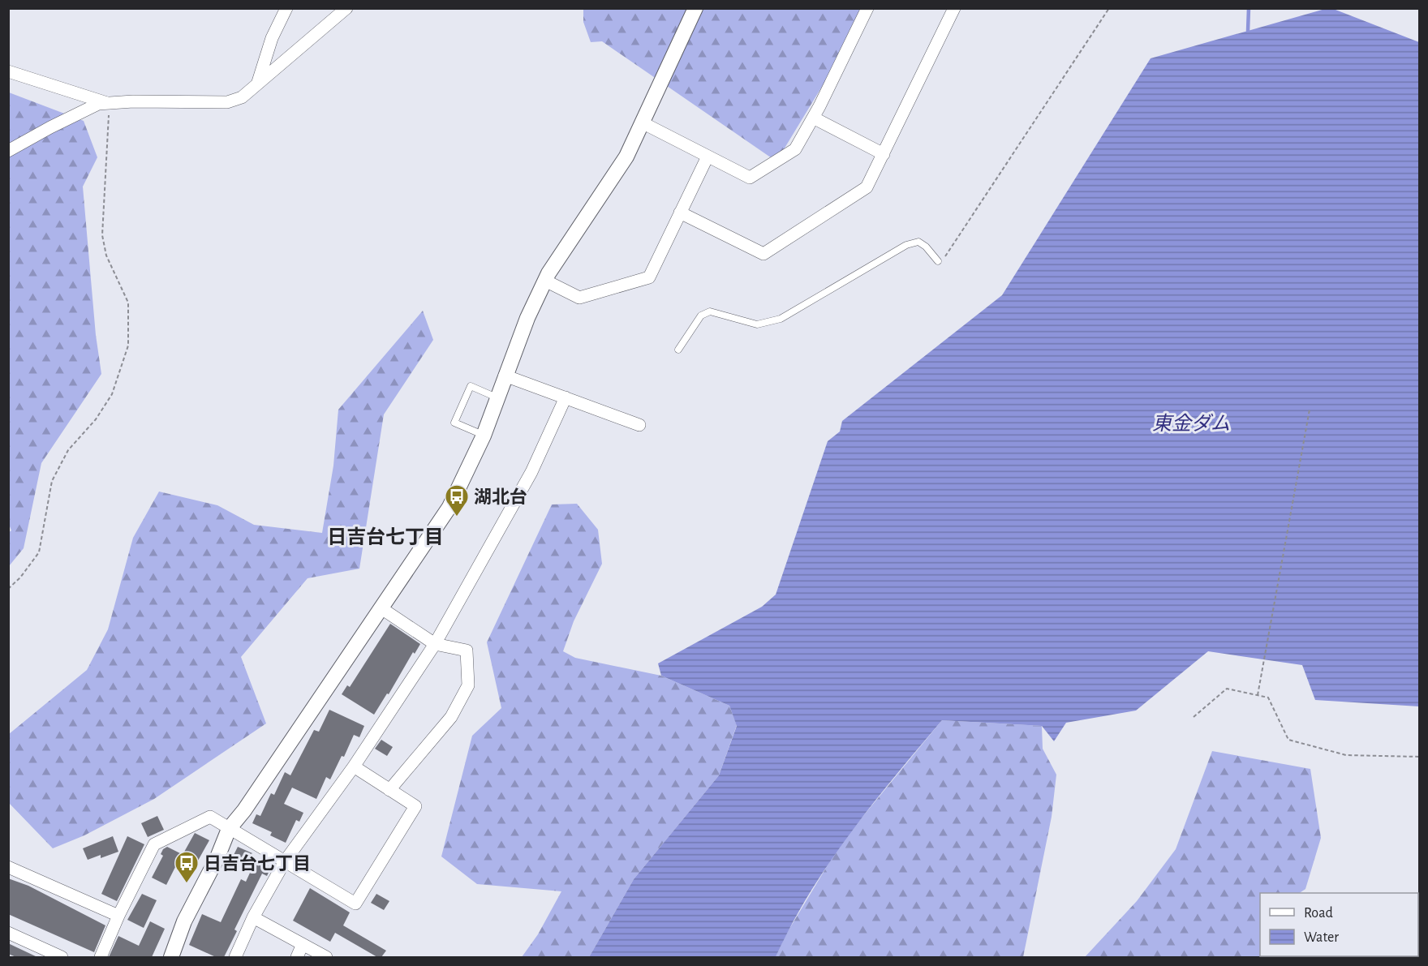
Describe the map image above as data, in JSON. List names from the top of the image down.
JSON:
{
  "districts": ["日吉台七丁目"],
  "water": ["東金ダム"],
  "places": {
    "bus stop": ["湖北台", "日吉台七丁目"]
  },
  "legend": ["Road", "Water"]
}
